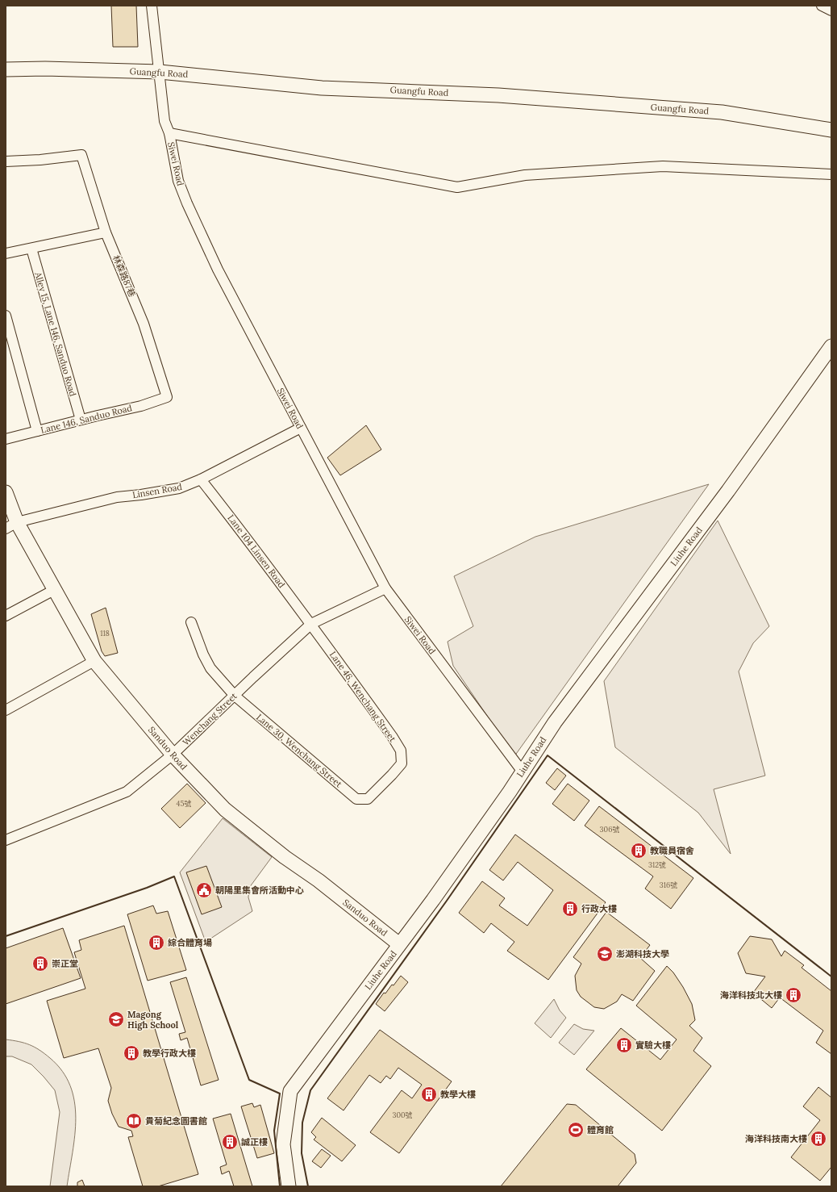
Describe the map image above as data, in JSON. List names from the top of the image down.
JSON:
{
  "streets": {
    "street": [
      "Guangfu Road",
      "Siwei Road",
      "林森路87巷",
      "Alley 15, Lane 146, Sanduo Road",
      "Lane 146, Sanduo Road",
      "Linsen Road",
      "Liuhe Road",
      "Lane 104 Linsen Road",
      "Lane 46, Wenchang Street",
      "Wenchang Street",
      "Sanduo Road",
      "Lane 30, Wenchang Street"
    ]
  },
  "crossings": [
    ["Guangfu Road", "Siwei Road"],
    ["Siwei Road", "Linsen Road"],
    ["Siwei Road", "Liuhe Road"],
    ["Siwei Road", "Wenchang Street"],
    ["林森路87巷", "Lane 146, Sanduo Road"],
    ["Alley 15, Lane 146, Sanduo Road", "Lane 146, Sanduo Road"],
    ["Linsen Road", "Lane 104 Linsen Road"],
    ["Linsen Road", "Sanduo Road"],
    ["Liuhe Road", "Sanduo Road"],
    ["Lane 104 Linsen Road", "Lane 46, Wenchang Street"],
    ["Lane 104 Linsen Road", "Wenchang Street"],
    ["Lane 46, Wenchang Street", "Wenchang Street"],
    ["Lane 46, Wenchang Street", "Lane 30, Wenchang Street"],
    ["Wenchang Street", "Sanduo Road"],
    ["Wenchang Street", "Lane 30, Wenchang Street"]
  ],
  "places": {
    "building": [
      "教職員宿舍",
      "行政大樓",
      "綜合體育場",
      "崇正堂",
      "海洋科技北大樓",
      "實驗大樓",
      "教學行政大樓",
      "教學大樓",
      "海洋科技南大樓",
      "誠正樓"
    ],
    "public building": ["朝陽里集會所活動中心"],
    "school or university": ["澎湖科技大學", "Magong High School"],
    "library": ["貴菊紀念圖書館"],
    "sports": ["體育館"]
  },
  "house_numbers": [
    "118",
    "45號",
    "306號",
    "312號",
    "316號",
    "300號"
  ]
}
